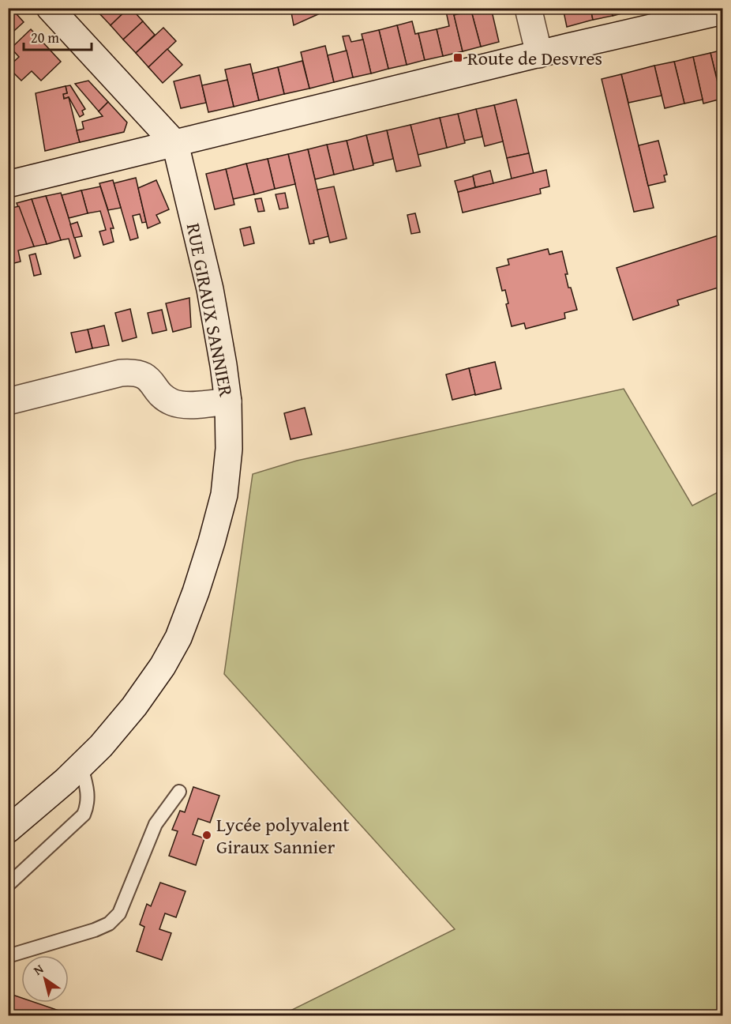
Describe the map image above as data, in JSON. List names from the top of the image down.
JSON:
{
  "streets": {
    "street": ["RUE GIRAUX SANNIER"]
  },
  "places": {
    "transit": ["Route de Desvres"],
    "other": ["Lycée polyvalent Giraux Sannier"]
  },
  "scale_bar": "20 m",
  "north": "top left"
}
